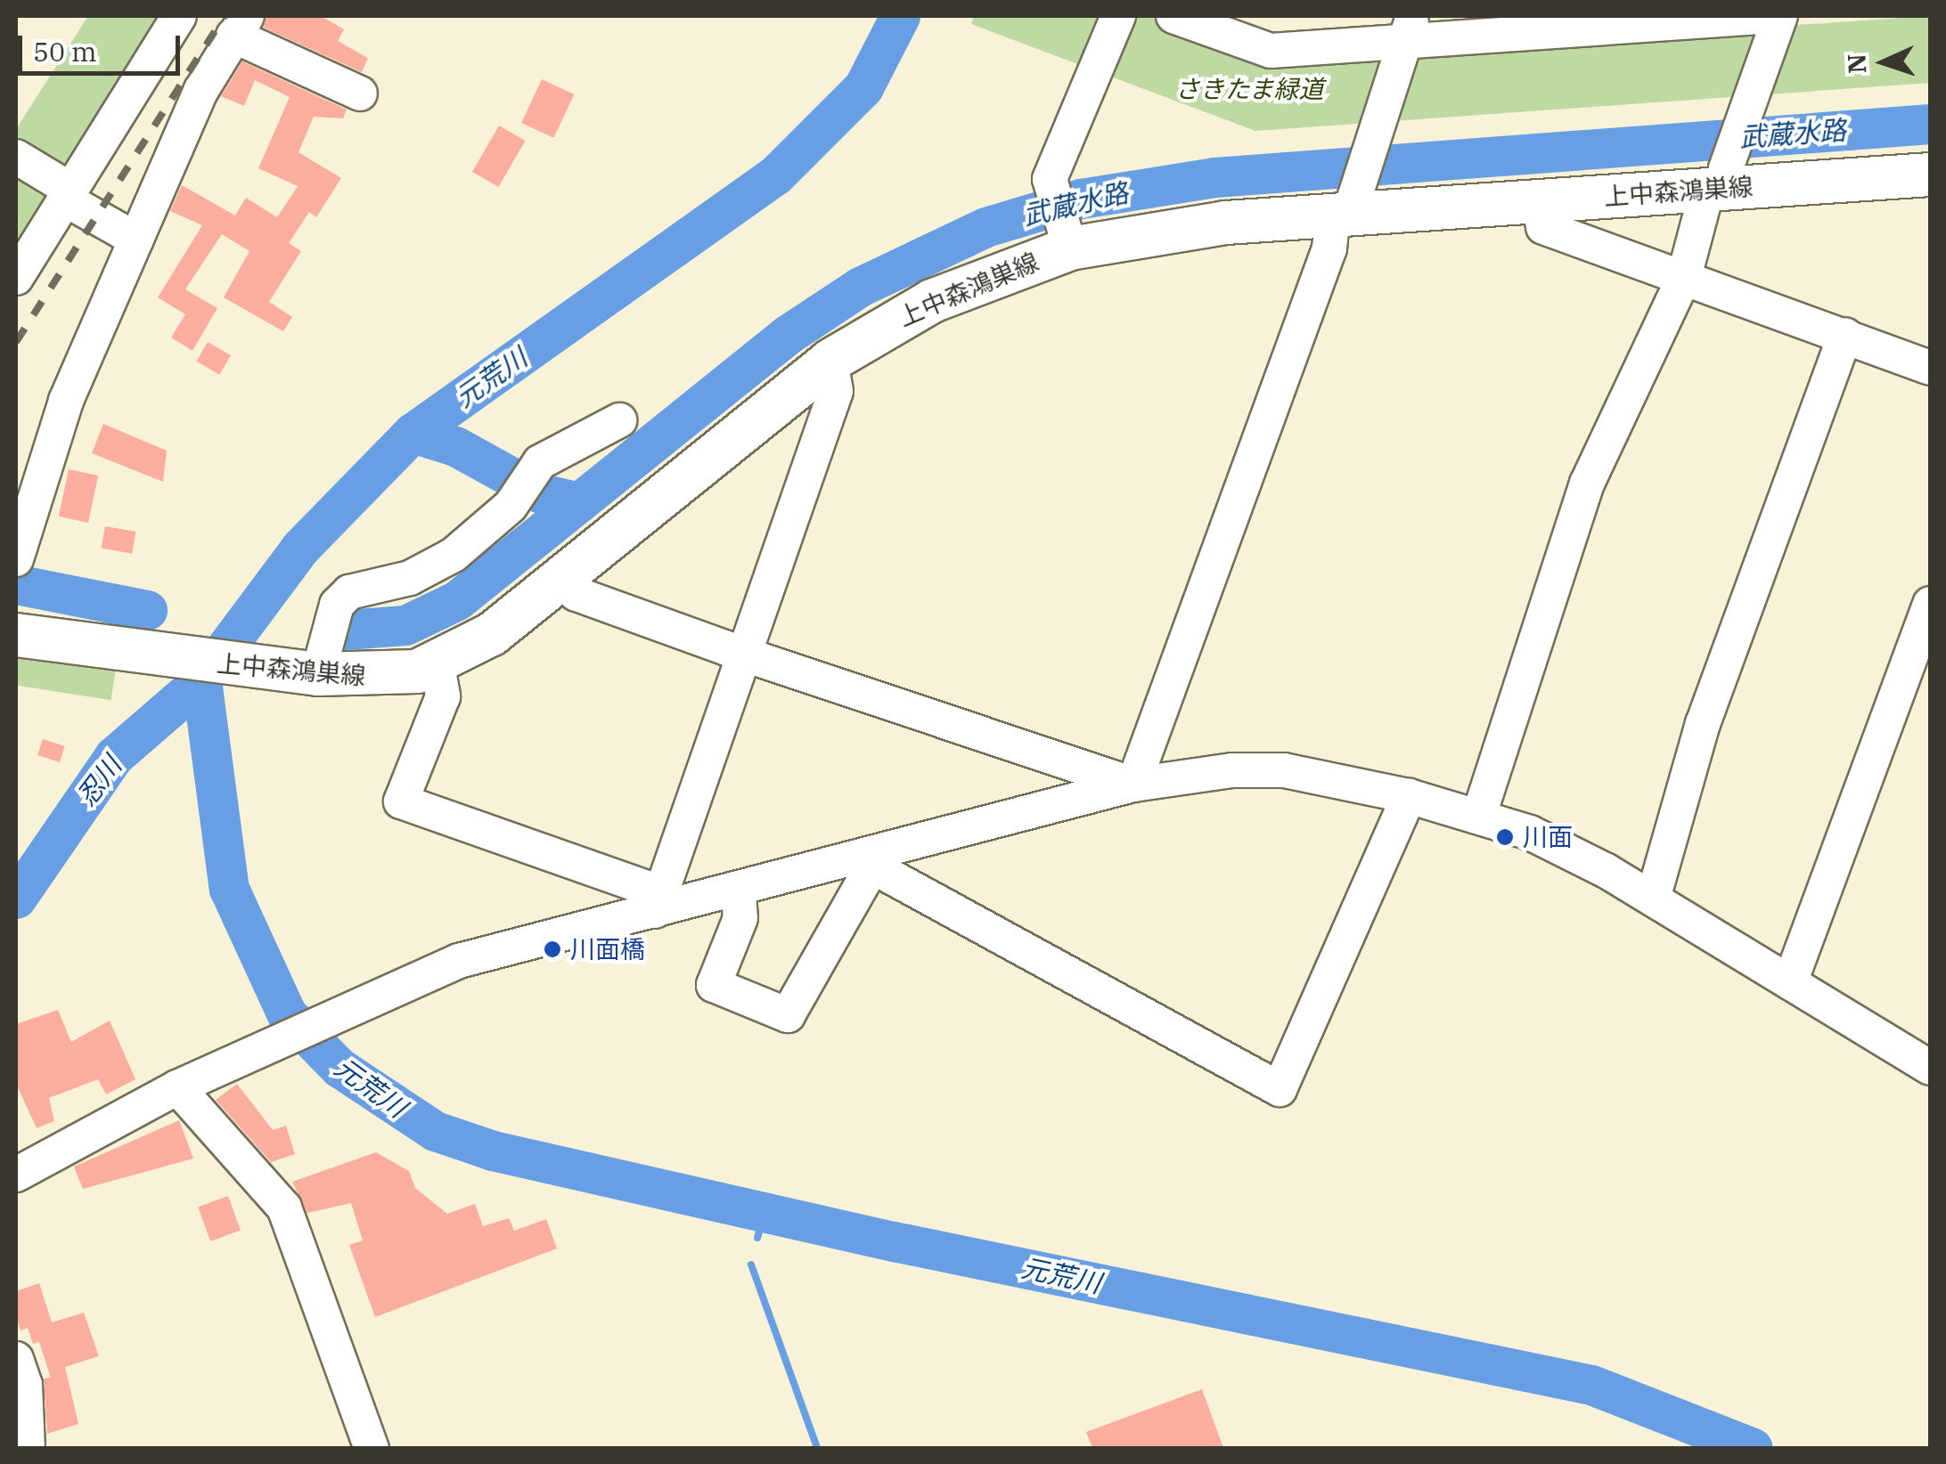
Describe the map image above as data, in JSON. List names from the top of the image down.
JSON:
{
  "streets": {
    "main road": ["上中森鴻巣線"]
  },
  "water": ["武蔵水路", "元荒川", "忍川"],
  "parks": ["さきたま緑道"],
  "places": ["川面", "川面橋"],
  "scale_bar": "50 m",
  "north": "left"
}
